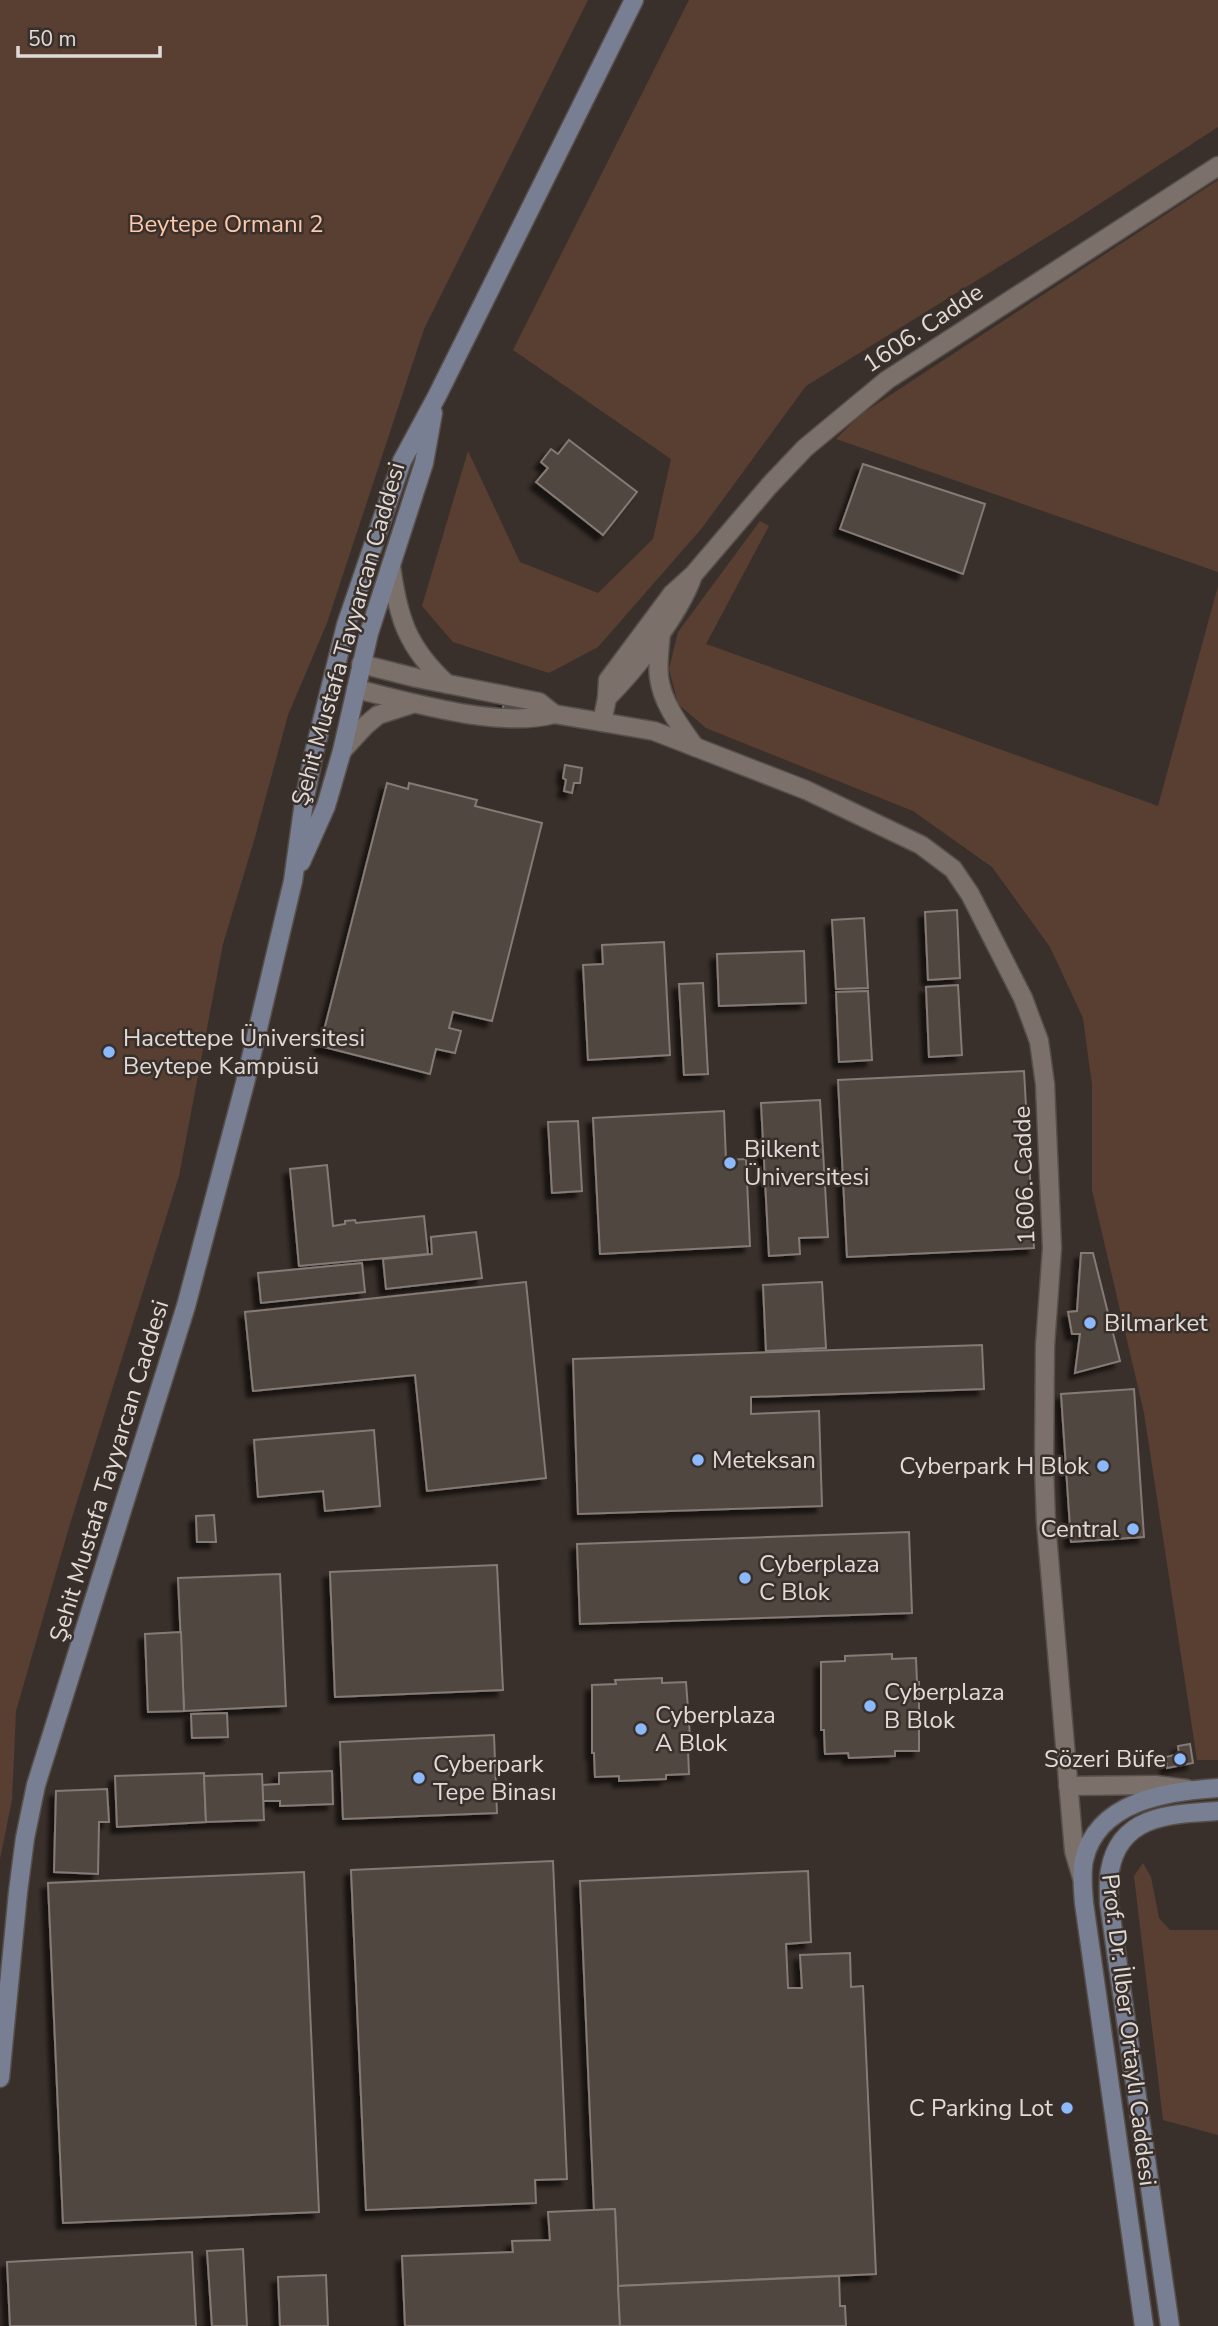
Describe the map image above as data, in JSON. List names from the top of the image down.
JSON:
{
  "streets": {
    "main road": ["Şehit Mustafa Tayyarcan Caddesi", "Prof. Dr. İlber Ortaylı Caddesi"],
    "street": ["1606. Cadde"]
  },
  "crossings": [
    ["1606. Cadde", "Prof. Dr. İlber Ortaylı Caddesi"]
  ],
  "parks": ["Beytepe Ormanı 2"],
  "places": [
    "Hacettepe Üniversitesi Beytepe Kampüsü",
    "Bilkent Üniversitesi",
    "Bilmarket",
    "Meteksan",
    "Cyberpark H Blok",
    "Central",
    "Cyberplaza C Blok",
    "Cyberplaza B Blok",
    "Cyberplaza A Blok",
    "Sözeri Büfe",
    "Cyberpark Tepe Binası",
    "C Parking Lot"
  ],
  "scale_bar": "50 m"
}
